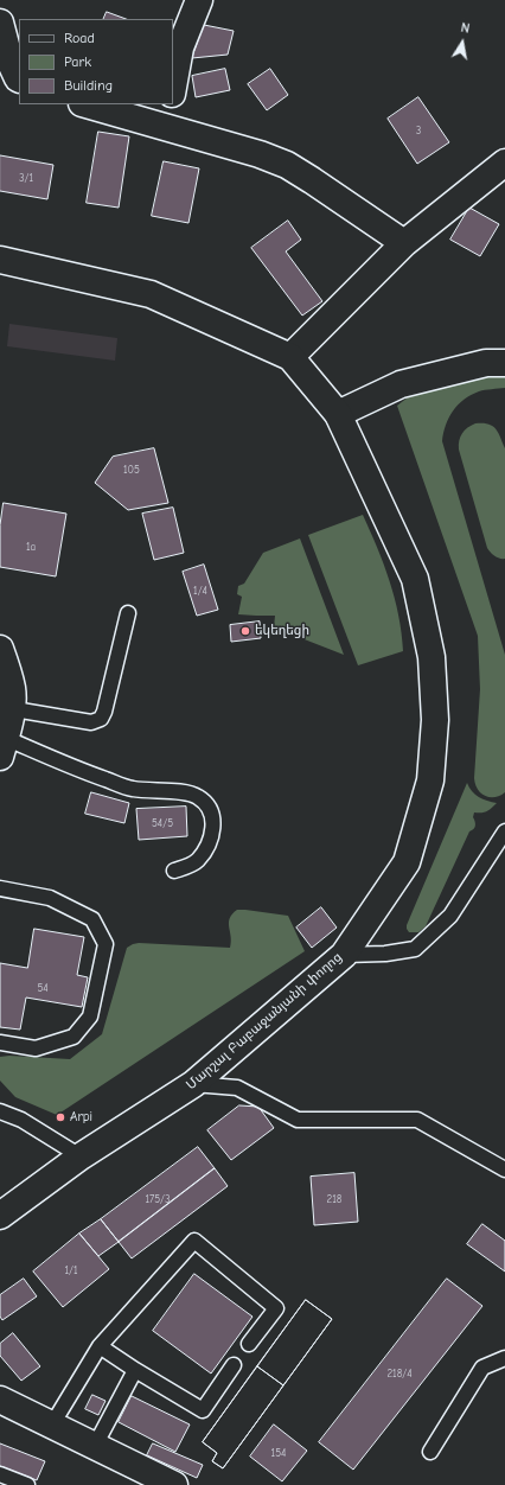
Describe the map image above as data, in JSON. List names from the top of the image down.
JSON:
{
  "streets": {
    "main road": ["Մարշալ Բաբաջանյանի փողոց"]
  },
  "places": ["եկեղեցի", "Arpi"],
  "house_numbers": [
    "3",
    "3/1",
    "105",
    "1a",
    "1/4",
    "54/5",
    "54",
    "175/3",
    "218",
    "1/1",
    "218/4",
    "154"
  ],
  "legend": ["Road", "Park", "Building"],
  "north": "top"
}
